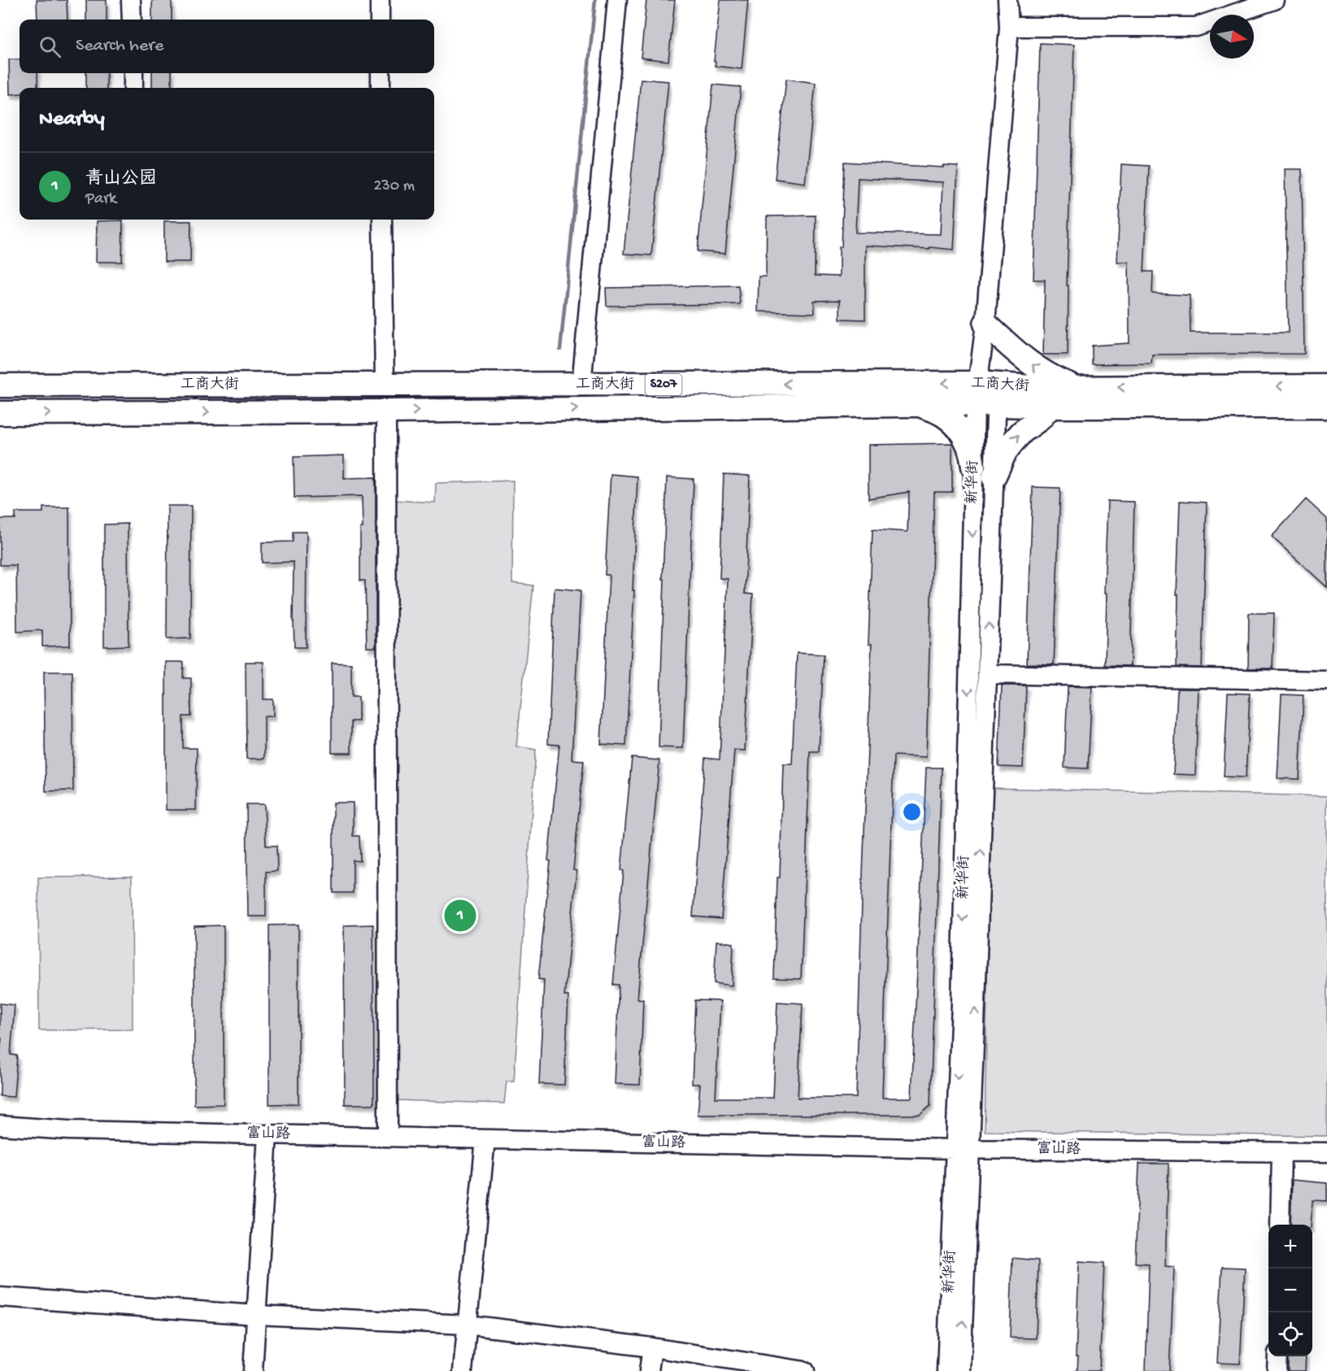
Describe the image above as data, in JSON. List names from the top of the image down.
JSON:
{
  "streets": {
    "main road": ["工商大街", "S207"],
    "street": ["新华街", "富山路"]
  },
  "crossings": [
    ["工商大街", "新华街"],
    ["新华街", "富山路"]
  ],
  "north": "right",
  "page": {
    "search": "Search here",
    "heading": "Nearby",
    "list": [
      {
        "mark": "1",
        "name": "青山公园",
        "note": "Park",
        "value": "230 m"
      }
    ],
    "pins": "1",
    "map_buttons": ["+", "−"]
  }
}
